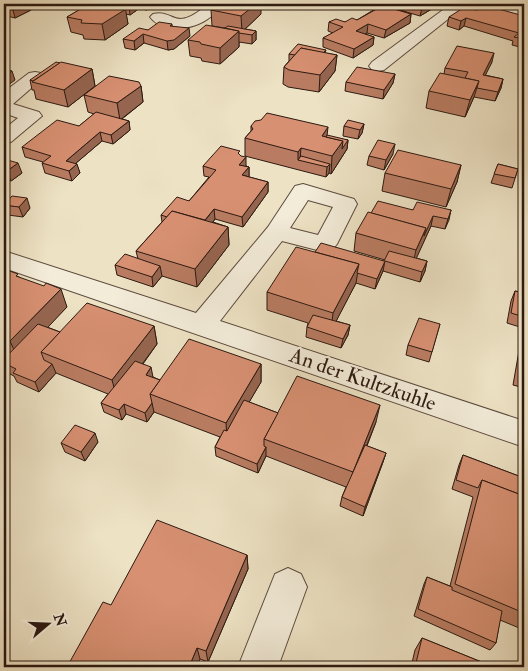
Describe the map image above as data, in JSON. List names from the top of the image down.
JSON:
{
  "streets": {
    "street": ["An der Kultzkuhle"]
  },
  "north": "right"
}
